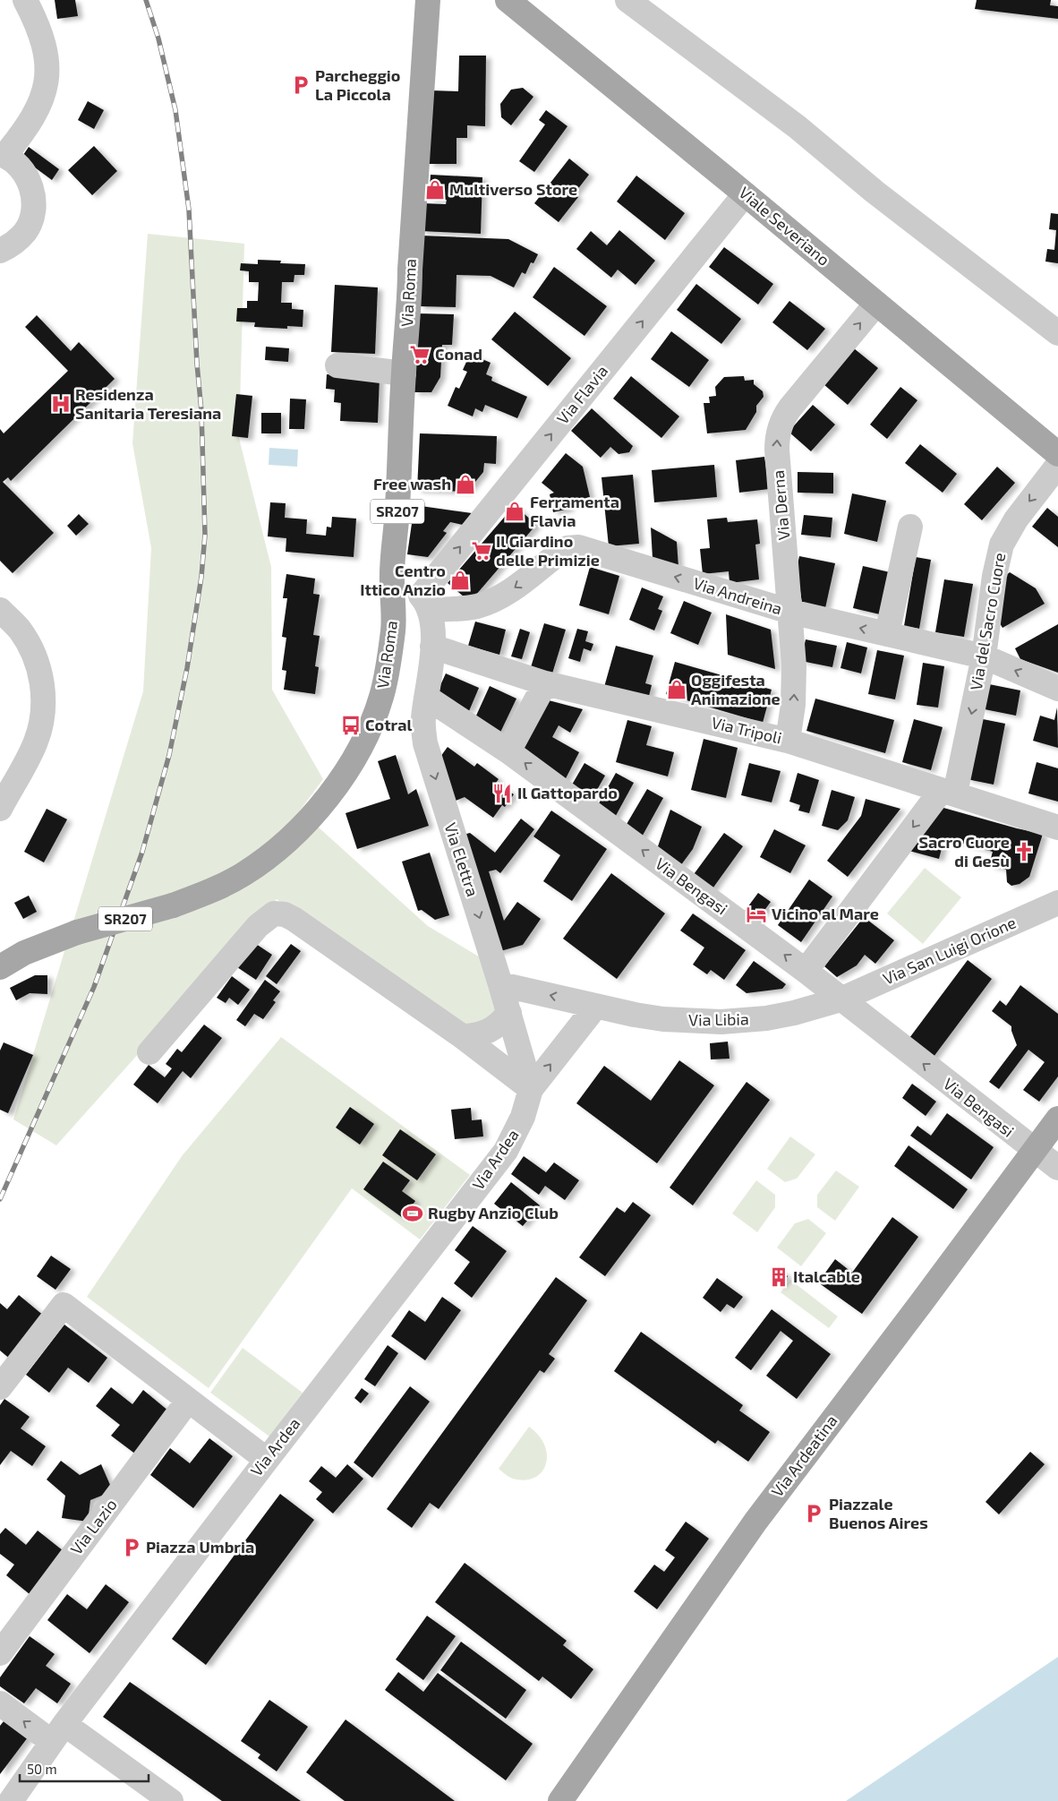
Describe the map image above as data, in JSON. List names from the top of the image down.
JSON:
{
  "streets": {
    "main road": [
      "Viale Severiano",
      "Via Roma",
      "SR207",
      "Via Ardeatina"
    ],
    "street": [
      "Via Flavia",
      "Via Derna",
      "Via Andreina",
      "Via del Sacro Cuore",
      "Via Tripoli",
      "Via Elettra",
      "Via Bengasi",
      "Via San Luigi Orione",
      "Via Libia",
      "Via Ardea",
      "Via Lazio"
    ]
  },
  "crossings": [
    ["Viale Severiano", "Via Flavia"],
    ["Viale Severiano", "Via Derna"],
    ["Via Flavia", "Via Andreina"],
    ["Via Flavia", "Via Elettra"],
    ["Via Derna", "Via Andreina"],
    ["Via Derna", "Via Tripoli"],
    ["Via Andreina", "Via del Sacro Cuore"],
    ["Via Andreina", "Via Elettra"],
    ["Via del Sacro Cuore", "Via Tripoli"],
    ["Via del Sacro Cuore", "Via Bengasi"],
    ["Via Tripoli", "Via Elettra"],
    ["Via Elettra", "Via Bengasi"],
    ["Via Elettra", "Via Libia"],
    ["Via Elettra", "Via Ardea"],
    ["Via Bengasi", "Via San Luigi Orione"],
    ["Via Bengasi", "Via Libia"],
    ["Via Bengasi", "Via Ardeatina"],
    ["Via San Luigi Orione", "Via Libia"]
  ],
  "one_way": [
    "Via Flavia",
    "Via Derna",
    "Via Andreina",
    "Via del Sacro Cuore",
    "Via Elettra",
    "Via Bengasi"
  ],
  "places": {
    "parking": ["Parcheggio La Piccola", "Piazzale Buenos Aires", "Piazza Umbria"],
    "shop": [
      "Multiverso Store",
      "Free wash",
      "Ferramenta Flavia",
      "Centro Ittico Anzio",
      "Oggifesta Animazione"
    ],
    "supermarket": ["Conad", "Il Giardino delle Primizie"],
    "hospital": ["Residenza Sanitaria Teresiana"],
    "bus stop": ["Cotral"],
    "restaurant": ["Il Gattopardo"],
    "church": ["Sacro Cuore di Gesù"],
    "hotel": ["Vicino al Mare"],
    "sports": ["Rugby Anzio Club"],
    "building": ["Italcable"]
  },
  "scale_bar": "50 m"
}
